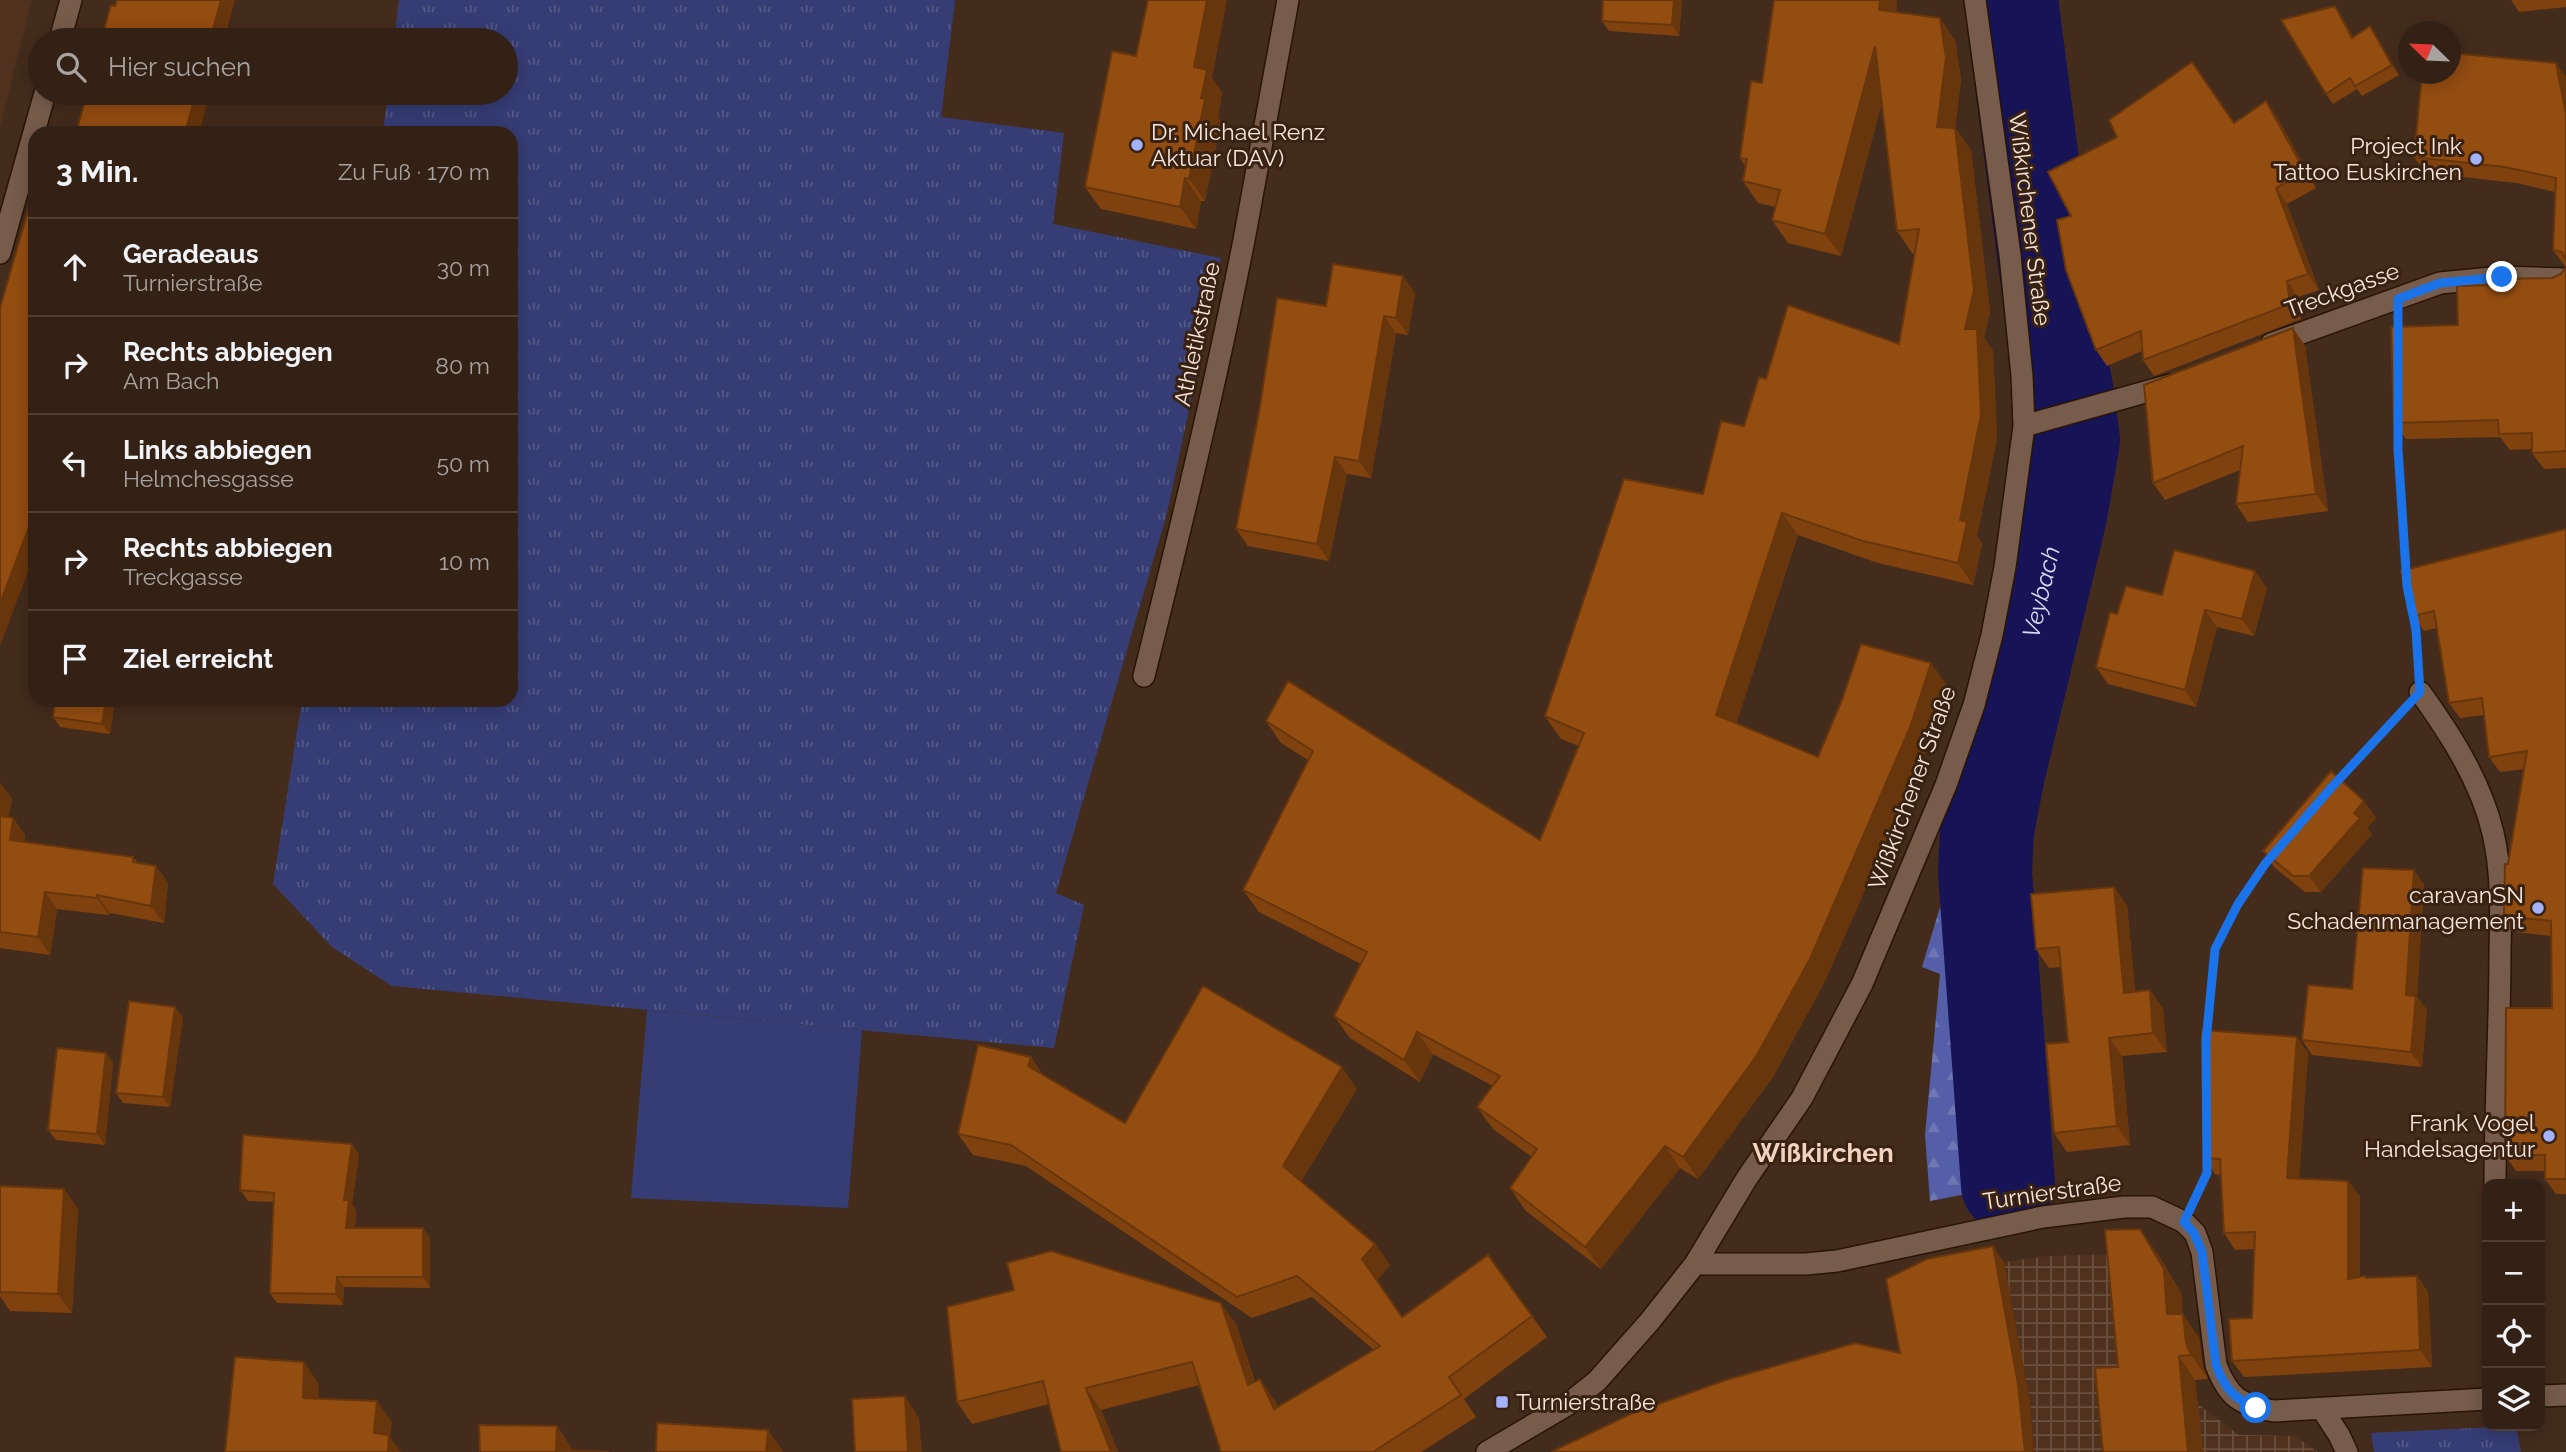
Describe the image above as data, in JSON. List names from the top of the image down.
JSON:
{
  "streets": {
    "street": [
      "Wißkirchener Straße",
      "Treckgasse",
      "Athletikstraße",
      "Turnierstraße"
    ]
  },
  "crossings": [
    ["Wißkirchener Straße", "Turnierstraße"]
  ],
  "districts": ["Wißkirchen"],
  "water": ["Veybach"],
  "places": {
    "other": [
      "Dr. Michael Renz Aktuar (DAV)",
      "Project Ink Tattoo Euskirchen",
      "caravanSN Schadenmanagement",
      "Frank Vogel Handelsagentur"
    ],
    "transit": ["Turnierstraße"]
  },
  "north": "top left",
  "page": {
    "search": "Hier suchen",
    "heading": ["3 Min.", "Zu Fuß · 170 m"],
    "list": [
      ["Geradeaus", "Turnierstraße", "30 m"],
      ["Rechts abbiegen", "Am Bach", "80 m"],
      ["Links abbiegen", "Helmchesgasse", "50 m"],
      ["Rechts abbiegen", "Treckgasse", "10 m"],
      "Ziel erreicht"
    ],
    "map_buttons": ["+", "−"]
  }
}
